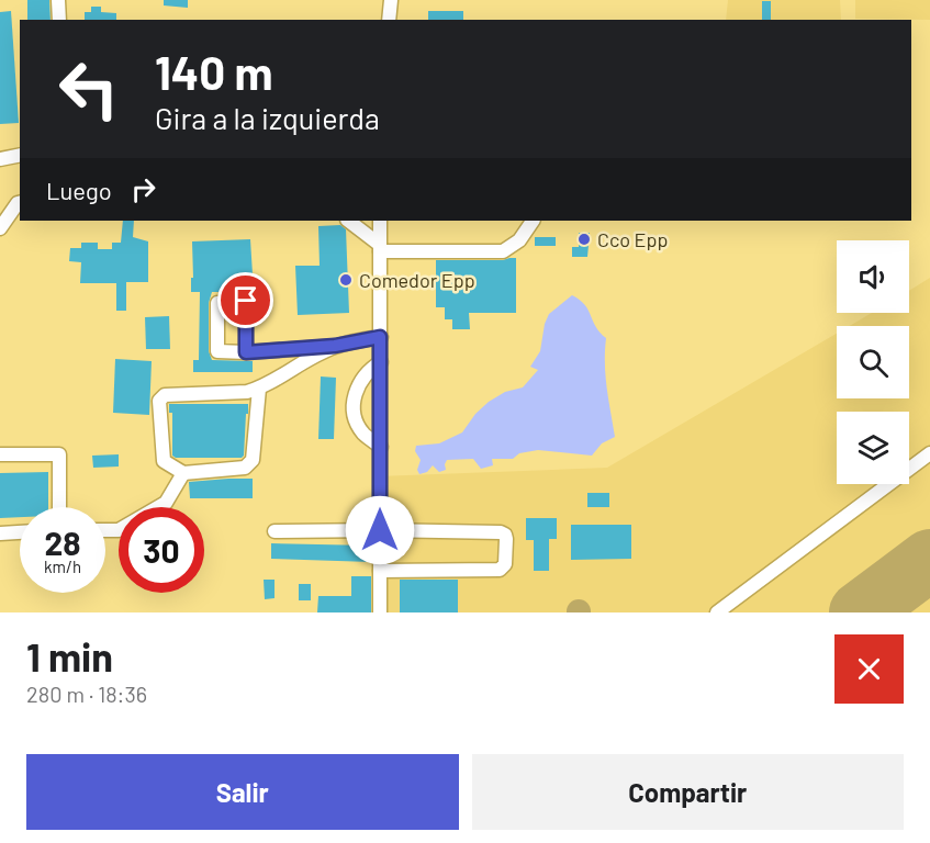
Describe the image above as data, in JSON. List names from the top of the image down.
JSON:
{
  "places": ["Cco Epp", "Comedor Epp"],
  "page": {
    "turn": ["140 m", "Gira a la izquierda"],
    "then": "Luego",
    "speed": "28 km/h",
    "limit": "30",
    "heading": ["1 min", "280 m · 18:36"],
    "buttons": ["Salir", "Compartir"]
  }
}
